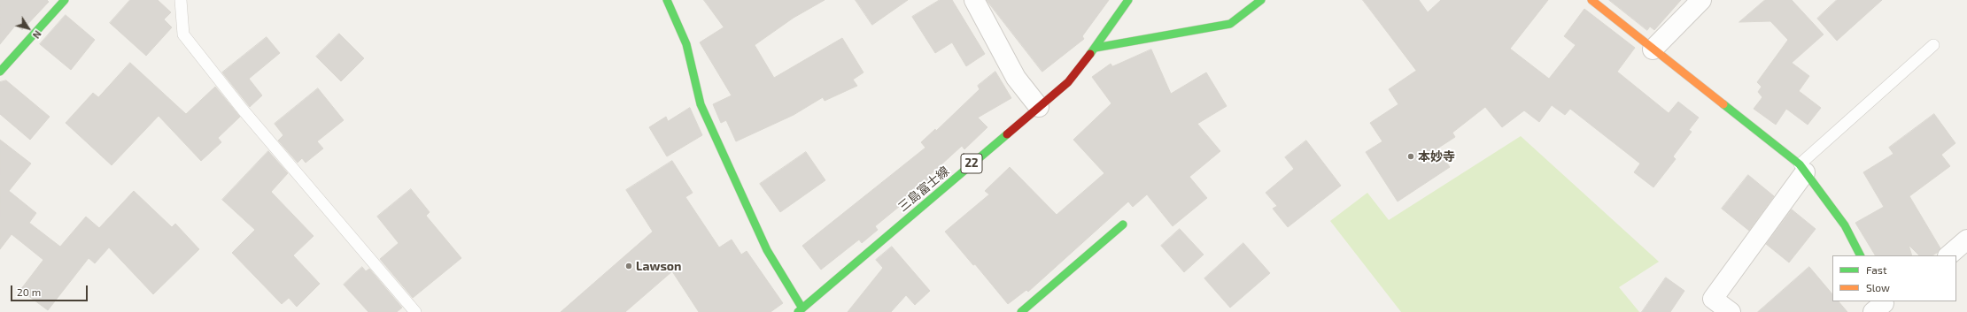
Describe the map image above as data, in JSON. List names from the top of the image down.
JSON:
{
  "streets": {
    "street": ["22", "三島富士線"]
  },
  "places": ["本妙寺", "Lawson"],
  "legend": ["Fast", "Slow"],
  "scale_bar": "20 m",
  "north": "bottom right"
}
